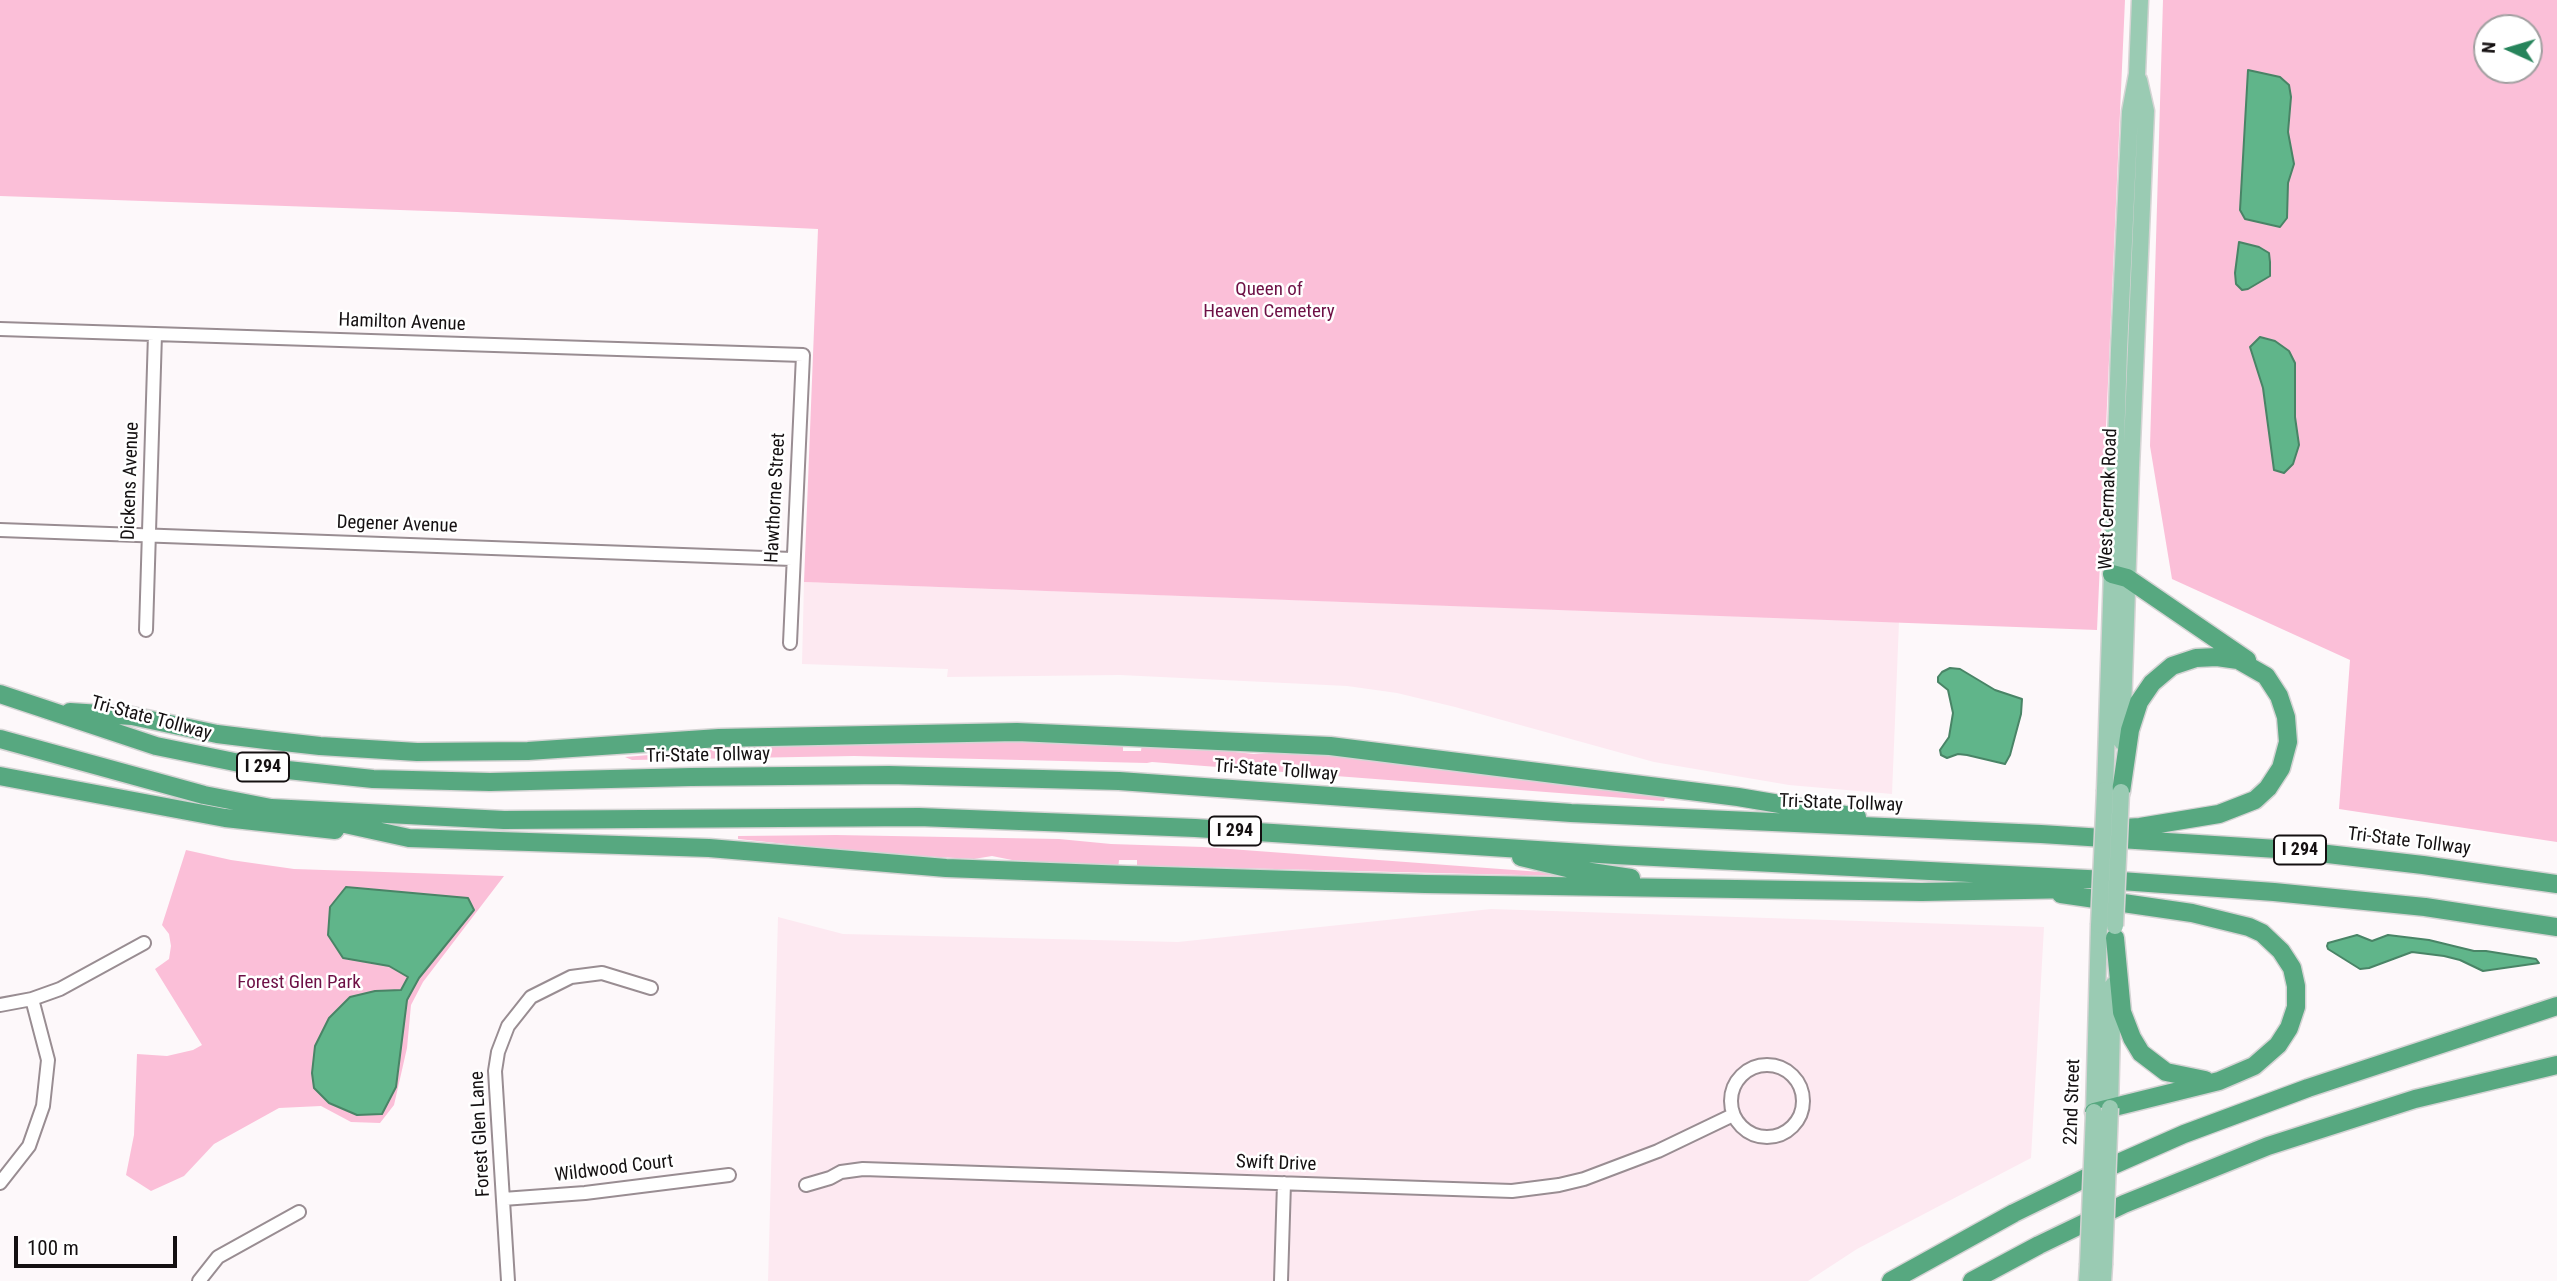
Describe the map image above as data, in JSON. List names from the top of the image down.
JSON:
{
  "streets": {
    "highway": ["Tri-State Tollway", "I 294"],
    "main road": ["West Cermak Road", "22nd Street"],
    "street": [
      "Hamilton Avenue",
      "Dickens Avenue",
      "Hawthorne Street",
      "Degener Avenue",
      "Forest Glen Lane",
      "Swift Drive",
      "Wildwood Court"
    ]
  },
  "crossings": [
    ["Hamilton Avenue", "Dickens Avenue"],
    ["Hamilton Avenue", "Hawthorne Street"],
    ["Dickens Avenue", "Degener Avenue"],
    ["Hawthorne Street", "Degener Avenue"],
    ["West Cermak Road", "22nd Street"],
    ["Forest Glen Lane", "Wildwood Court"]
  ],
  "parks": ["Queen of Heaven Cemetery", "Forest Glen Park"],
  "scale_bar": "100 m",
  "north": "left"
}
